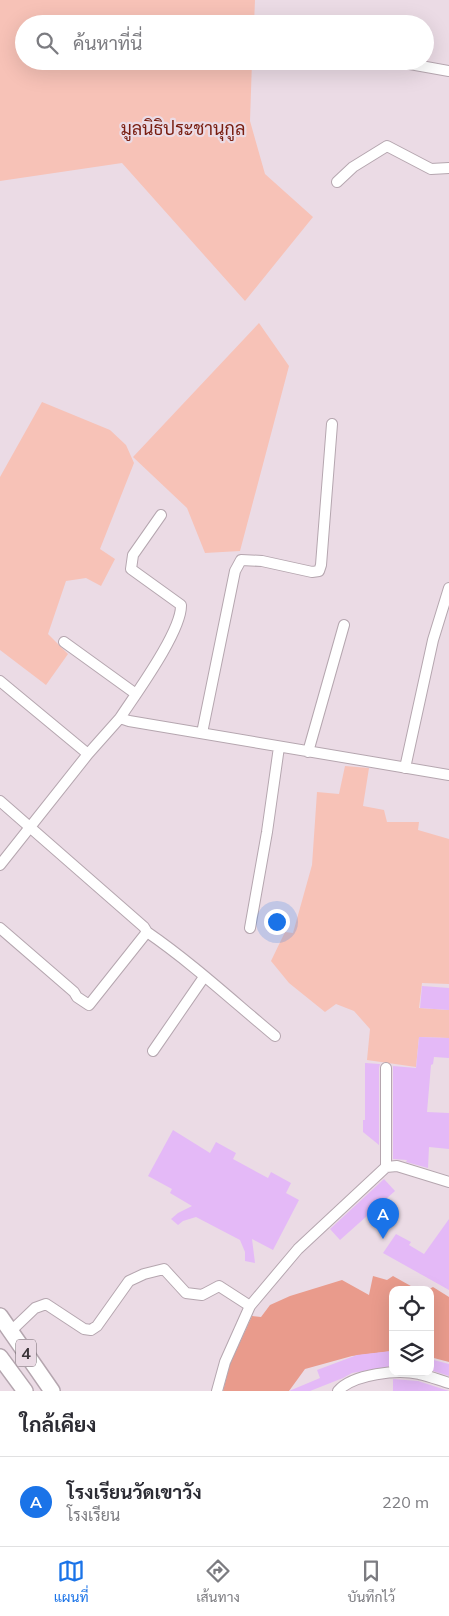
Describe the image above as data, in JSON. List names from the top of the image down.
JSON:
{
  "streets": {
    "highway": ["4"]
  },
  "parks": ["มูลนิธิประชานุกูล"],
  "page": {
    "search": "ค้นหาที่นี่",
    "pins": "A",
    "heading": "ใกล้เคียง",
    "list": [
      {
        "mark": "A",
        "name": "โรงเรียนวัดเขาวัง",
        "note": "โรงเรียน",
        "value": "220 m"
      }
    ],
    "nav": ["แผนที่", "เส้นทาง", "บันทึกไว้"]
  }
}
